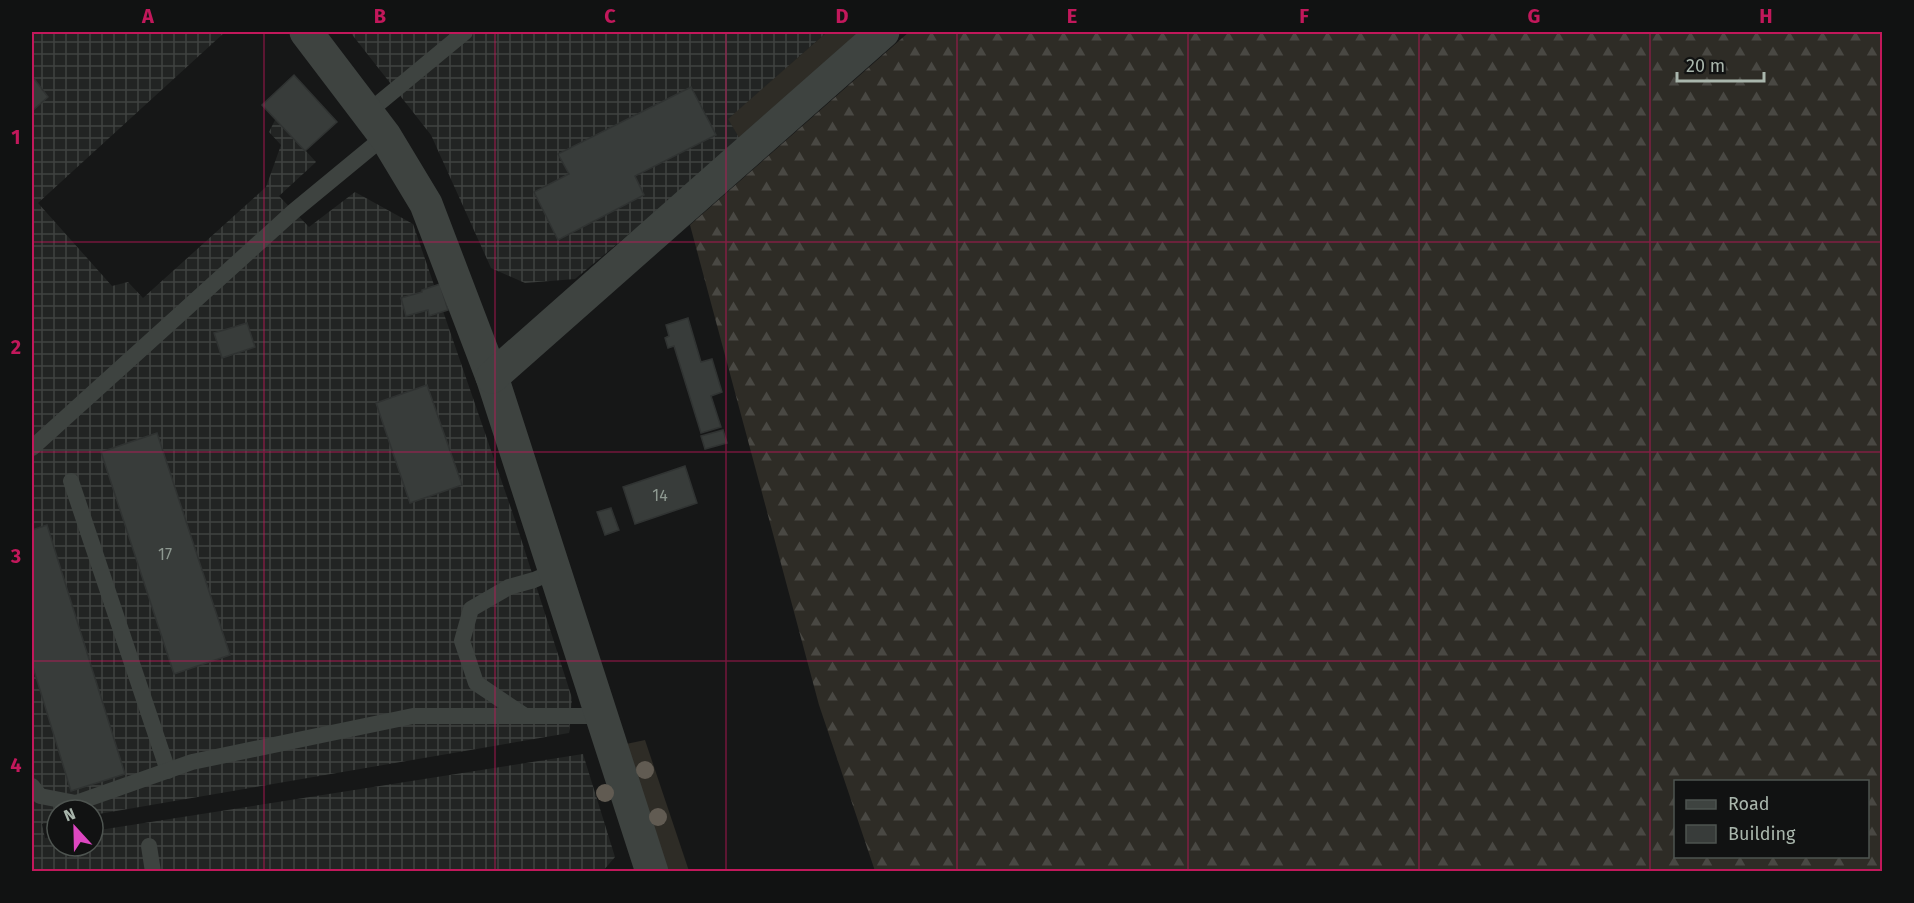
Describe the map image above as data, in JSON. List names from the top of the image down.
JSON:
{
  "house_numbers": ["14", "17"],
  "legend": ["Road", "Building"],
  "scale_bar": "20 m",
  "north": "top",
  "grid": {
    "columns": [
      "A",
      "B",
      "C",
      "D",
      "E",
      "F",
      "G",
      "H"
    ],
    "rows": [
      "1",
      "2",
      "3",
      "4"
    ]
  }
}
